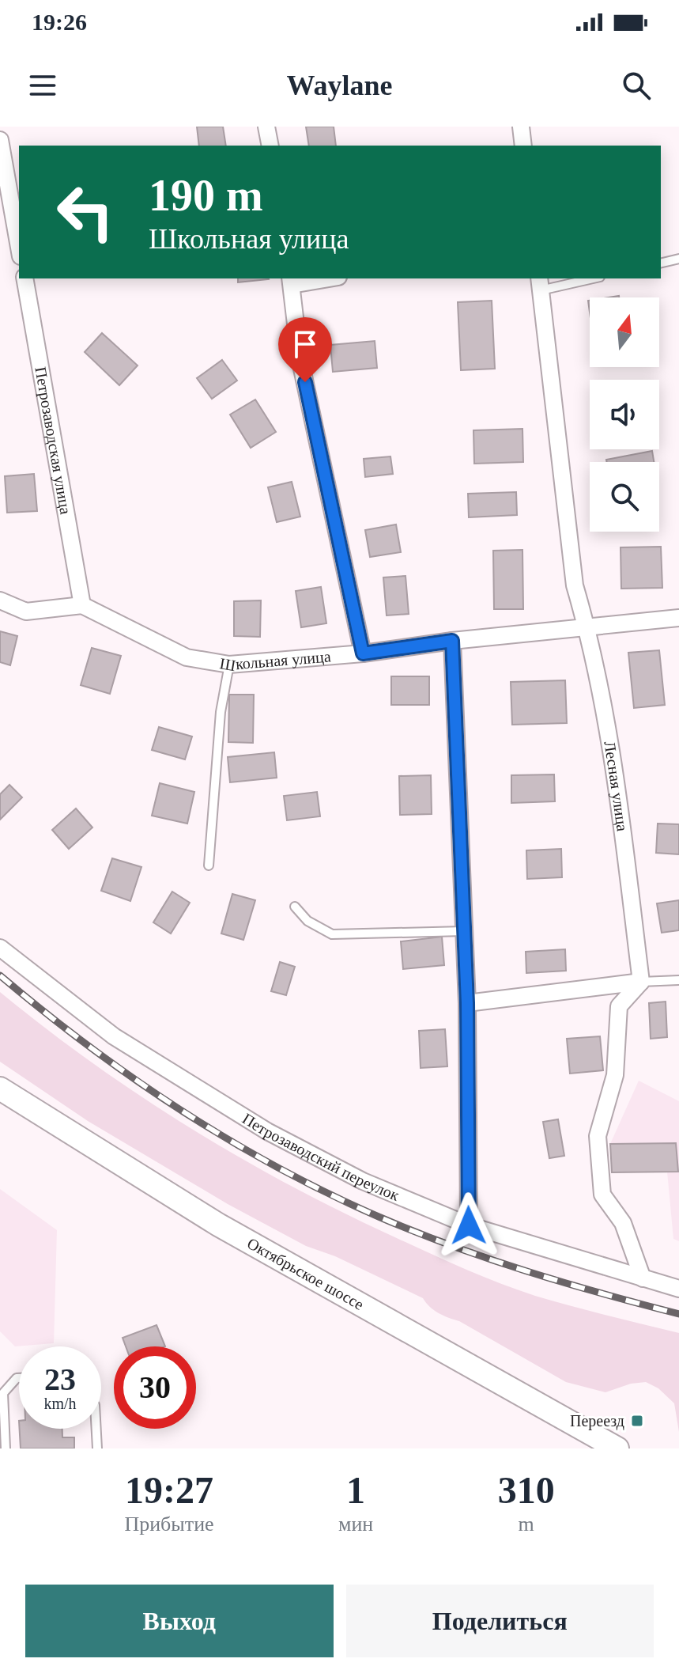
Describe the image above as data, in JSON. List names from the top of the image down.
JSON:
{
  "streets": {
    "main road": ["Октябрьское шоссе"],
    "street": [
      "Петрозаводская улица",
      "Школьная улица",
      "Лесная улица",
      "Петрозаводский переулок"
    ]
  },
  "crossings": [
    ["Петрозаводская улица", "Школьная улица"],
    ["Школьная улица", "Лесная улица"]
  ],
  "places": {
    "transit": ["Переезд"]
  },
  "north": "top",
  "page": {
    "status": "19:26",
    "header": "Waylane",
    "turn": ["190 m", "Школьная улица"],
    "speed": "23 km/h",
    "limit": "30",
    "eta": [
      "19:27",
      "Прибытие",
      "1",
      "мин",
      "310",
      "m"
    ],
    "buttons": ["Выход", "Поделиться"]
  }
}
